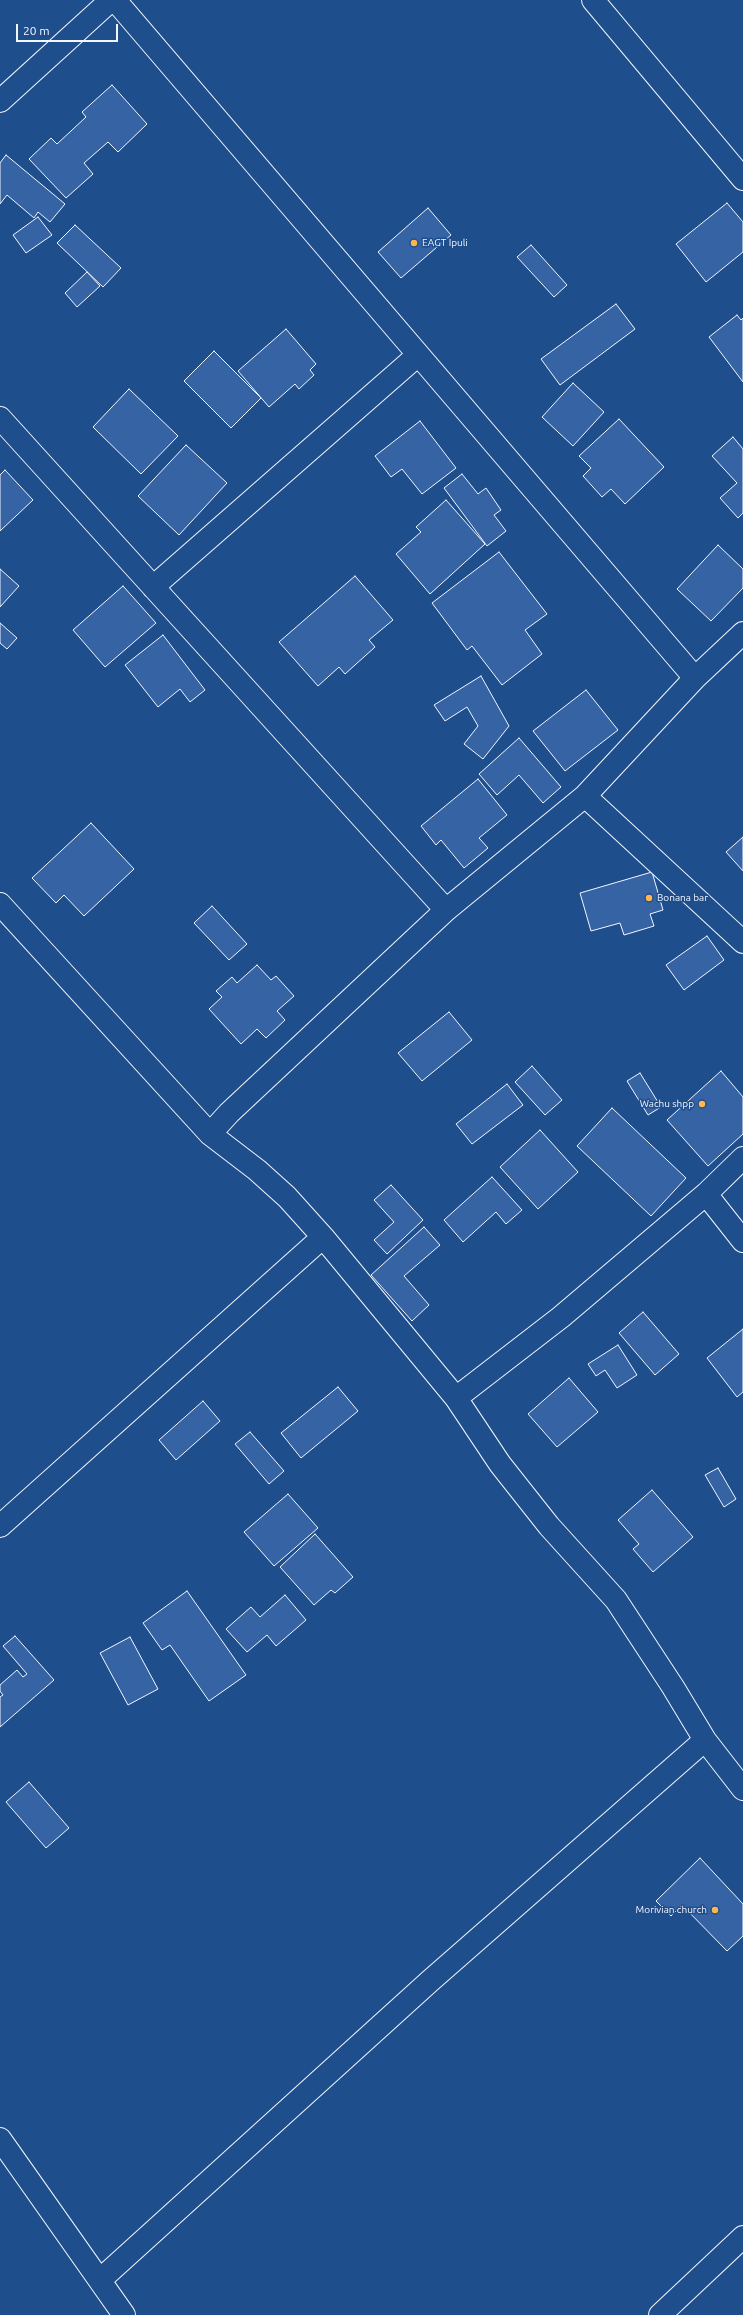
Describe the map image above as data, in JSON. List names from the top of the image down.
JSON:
{
  "places": [
    "EAGT Ipuli",
    "Bonana bar",
    "Wachu shpp",
    "Morivian church"
  ],
  "scale_bar": "20 m"
}
